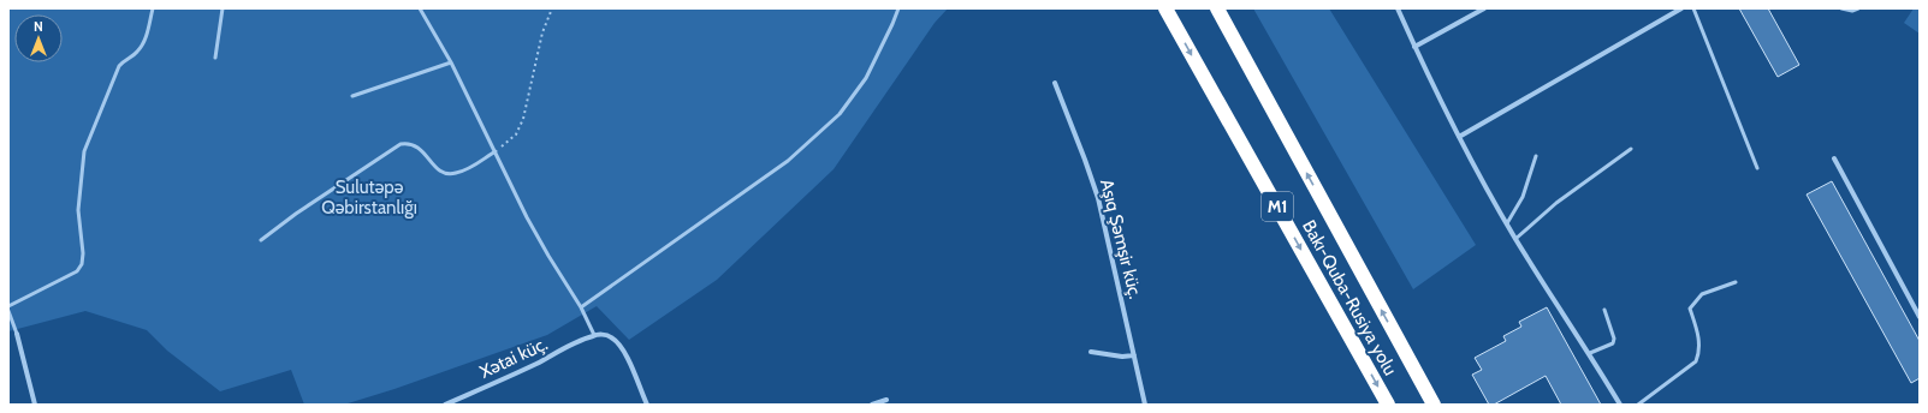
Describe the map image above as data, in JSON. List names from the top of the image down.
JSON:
{
  "streets": {
    "highway": ["M1", "Bakı-Quba-Rusiya yolu"],
    "street": ["Aşıq Şəmşir küç.", "Xətai küç."]
  },
  "parks": ["Sulutəpə Qəbirstanlığı"],
  "north": "top"
}
